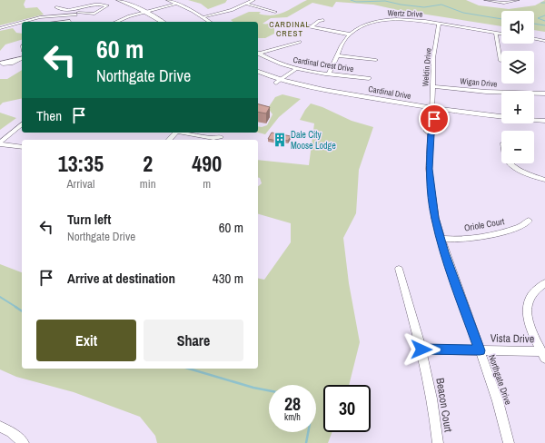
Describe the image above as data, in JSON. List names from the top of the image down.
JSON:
{
  "streets": {
    "main road": ["Cardinal Drive"],
    "street": [
      "Wertz Drive",
      "Cardinal Crest Drive",
      "Weldin Drive",
      "Wigan Drive",
      "Oriole Court",
      "Vista Drive",
      "Northgate Drive",
      "Beacon Court"
    ]
  },
  "crossings": [
    ["Wertz Drive", "Cardinal Crest Drive"],
    ["Wertz Drive", "Weldin Drive"],
    ["Weldin Drive", "Wigan Drive"],
    ["Weldin Drive", "Cardinal Drive"],
    ["Oriole Court", "Northgate Drive"],
    ["Vista Drive", "Northgate Drive"]
  ],
  "districts": ["CARDINAL CREST"],
  "places": {
    "building": ["Dale City Moose Lodge"]
  },
  "page": {
    "map_buttons": ["+", "−"],
    "turn": ["60 m", "Northgate Drive"],
    "then": "Then",
    "eta": [
      "13:35",
      "Arrival",
      "2",
      "min",
      "490",
      "m"
    ],
    "list": [
      {
        "name": "Turn left",
        "note": "Northgate Drive",
        "value": "60 m"
      },
      {
        "name": "Arrive at destination",
        "value": "430 m"
      }
    ],
    "buttons": ["Exit", "Share"],
    "speed": "28 km/h",
    "limit": "30"
  }
}
